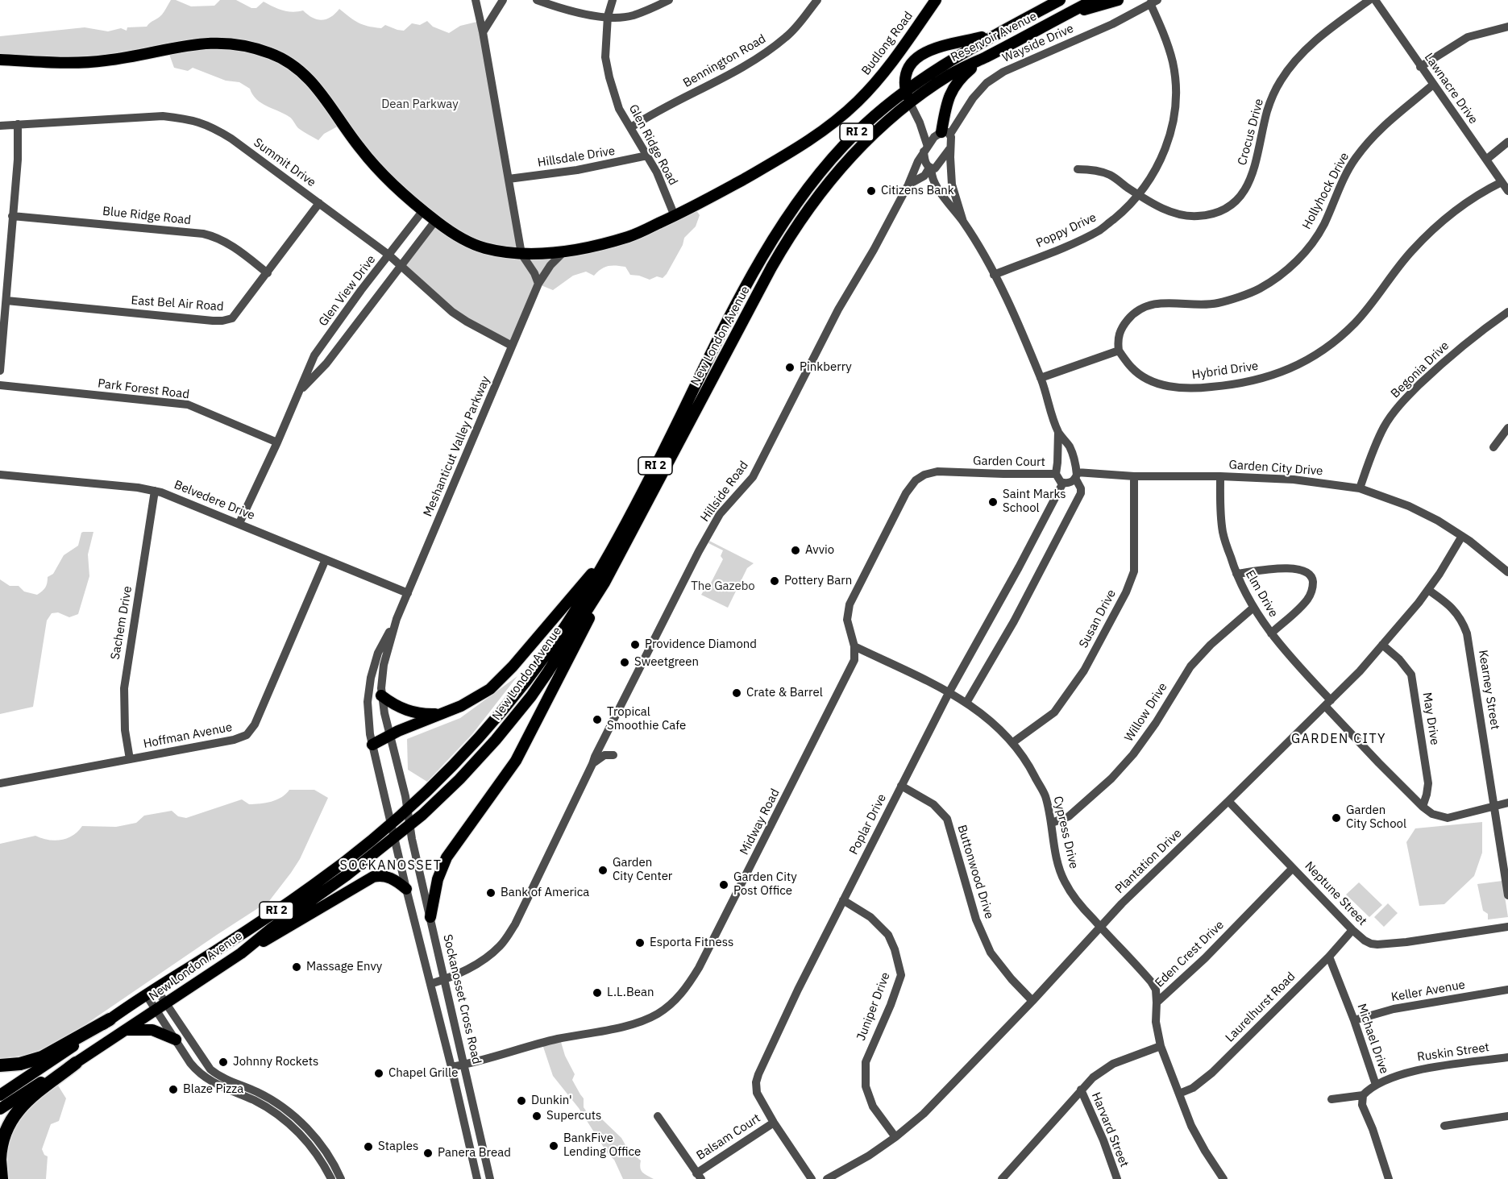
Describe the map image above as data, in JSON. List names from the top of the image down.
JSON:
{
  "streets": {
    "main road": [
      "Reservoir Avenue",
      "Budlong Road",
      "RI 2",
      "New London Avenue"
    ],
    "street": [
      "Wayside Drive",
      "Bennington Road",
      "Lawnacre Drive",
      "Crocus Drive",
      "Glen Ridge Road",
      "Hillsdale Drive",
      "Summit Drive",
      "Hollyhock Drive",
      "Blue Ridge Road",
      "Poppy Drive",
      "Glen View Drive",
      "East Bel Air Road",
      "Begonia Drive",
      "Hybrid Drive",
      "Park Forest Road",
      "Meshanticut Valley Parkway",
      "Garden Court",
      "Garden City Drive",
      "Hillside Road",
      "Belvedere Drive",
      "Elm Drive",
      "Susan Drive",
      "Sachem Drive",
      "Kearney Street",
      "Willow Drive",
      "May Drive",
      "Hoffman Avenue",
      "Midway Road",
      "Poplar Drive",
      "Cypress Drive",
      "Plantation Drive",
      "Buttonwood Drive",
      "Neptune Street",
      "Eden Crest Drive",
      "Keller Avenue",
      "Sockanosset Cross Road",
      "Juniper Drive",
      "Laurelhurst Road",
      "Michael Drive",
      "Ruskin Street",
      "Harvard Street",
      "Balsam Court"
    ]
  },
  "crossings": [
    ["Reservoir Avenue", "New London Avenue"],
    ["Budlong Road", "Glen Ridge Road"],
    ["Wayside Drive", "Poppy Drive"],
    ["Bennington Road", "Glen Ridge Road"],
    ["Lawnacre Drive", "Hollyhock Drive"],
    ["Lawnacre Drive", "Hybrid Drive"],
    ["Crocus Drive", "Poppy Drive"],
    ["Glen Ridge Road", "Hillsdale Drive"],
    ["Summit Drive", "Glen View Drive"],
    ["Summit Drive", "East Bel Air Road"],
    ["Summit Drive", "Meshanticut Valley Parkway"],
    ["Hollyhock Drive", "Hybrid Drive"],
    ["Blue Ridge Road", "East Bel Air Road"],
    ["Glen View Drive", "Park Forest Road"],
    ["Glen View Drive", "Belvedere Drive"],
    ["New London Avenue", "Meshanticut Valley Parkway"],
    ["New London Avenue", "Sockanosset Cross Road"],
    ["Begonia Drive", "Garden City Drive"],
    ["Meshanticut Valley Parkway", "Belvedere Drive"],
    ["Meshanticut Valley Parkway", "Sockanosset Cross Road"],
    ["Garden Court", "Garden City Drive"],
    ["Garden Court", "Midway Road"],
    ["Garden Court", "Poplar Drive"],
    ["Garden City Drive", "Elm Drive"],
    ["Garden City Drive", "Susan Drive"],
    ["Garden City Drive", "Poplar Drive"],
    ["Garden City Drive", "Plantation Drive"],
    ["Hillside Road", "Sockanosset Cross Road"],
    ["Belvedere Drive", "Sachem Drive"],
    ["Belvedere Drive", "Hoffman Avenue"],
    ["Elm Drive", "Kearney Street"],
    ["Elm Drive", "Willow Drive"],
    ["Elm Drive", "May Drive"],
    ["Elm Drive", "Plantation Drive"],
    ["Susan Drive", "Cypress Drive"],
    ["Sachem Drive", "Hoffman Avenue"],
    ["Kearney Street", "Plantation Drive"],
    ["Willow Drive", "Cypress Drive"],
    ["May Drive", "Plantation Drive"],
    ["Midway Road", "Cypress Drive"],
    ["Midway Road", "Sockanosset Cross Road"],
    ["Poplar Drive", "Cypress Drive"],
    ["Poplar Drive", "Buttonwood Drive"],
    ["Poplar Drive", "Juniper Drive"],
    ["Poplar Drive", "Balsam Court"],
    ["Cypress Drive", "Plantation Drive"],
    ["Cypress Drive", "Eden Crest Drive"],
    ["Plantation Drive", "Buttonwood Drive"],
    ["Plantation Drive", "Neptune Street"],
    ["Plantation Drive", "Juniper Drive"],
    ["Neptune Street", "Eden Crest Drive"],
    ["Neptune Street", "Laurelhurst Road"],
    ["Eden Crest Drive", "Laurelhurst Road"],
    ["Keller Avenue", "Michael Drive"],
    ["Laurelhurst Road", "Michael Drive"],
    ["Michael Drive", "Ruskin Street"]
  ],
  "districts": ["GARDEN CITY", "SOCKANOSSET"],
  "parks": ["Dean Parkway", "The Gazebo"],
  "places": [
    "Citizens Bank",
    "Pinkberry",
    "Saint Marks School",
    "Avvio",
    "Pottery Barn",
    "Providence Diamond",
    "Sweetgreen",
    "Crate & Barrel",
    "Tropical Smoothie Cafe",
    "Garden City School",
    "Garden City Center",
    "Garden City Post Office",
    "Bank of America",
    "Esporta Fitness",
    "Massage Envy",
    "L.L.Bean",
    "Johnny Rockets",
    "Chapel Grille",
    "Blaze Pizza",
    "Dunkin'",
    "Supercuts",
    "BankFive Lending Office",
    "Staples",
    "Panera Bread"
  ]
}
